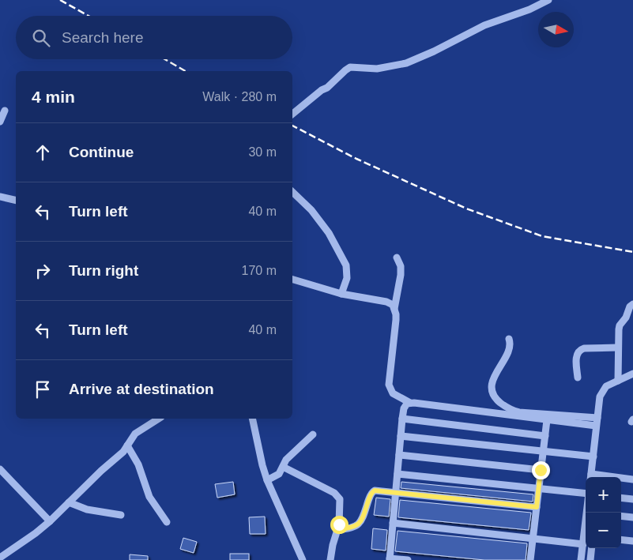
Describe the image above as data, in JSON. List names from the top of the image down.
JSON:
{
  "north": "right",
  "page": {
    "search": "Search here",
    "heading": ["4 min", "Walk · 280 m"],
    "list": [
      ["Continue", "30 m"],
      ["Turn left", "40 m"],
      ["Turn right", "170 m"],
      ["Turn left", "40 m"],
      "Arrive at destination"
    ],
    "map_buttons": ["+", "−"]
  }
}
